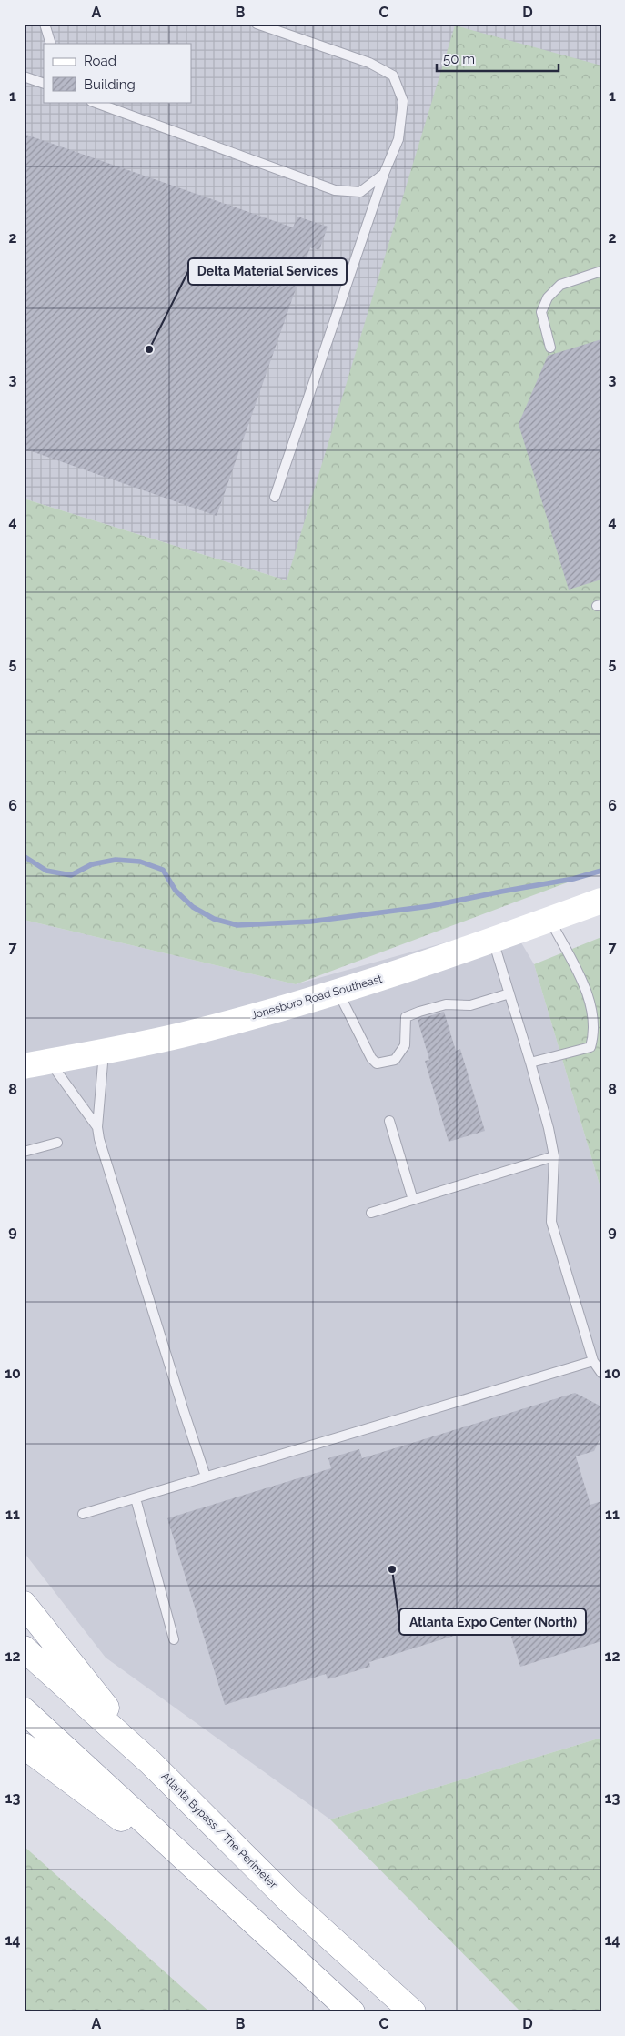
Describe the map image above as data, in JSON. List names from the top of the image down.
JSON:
{
  "streets": {
    "main road": ["Jonesboro Road Southeast", "Atlanta Bypass / The Perimeter"]
  },
  "places": ["Delta Material Services", "Atlanta Expo Center (North)"],
  "legend": ["Road", "Building"],
  "scale_bar": "50 m",
  "grid": {
    "columns": [
      "A",
      "B",
      "C",
      "D"
    ],
    "rows": [
      "1",
      "2",
      "3",
      "4",
      "5",
      "6",
      "7",
      "8",
      "9",
      "10",
      "11",
      "12",
      "13",
      "14"
    ]
  }
}
